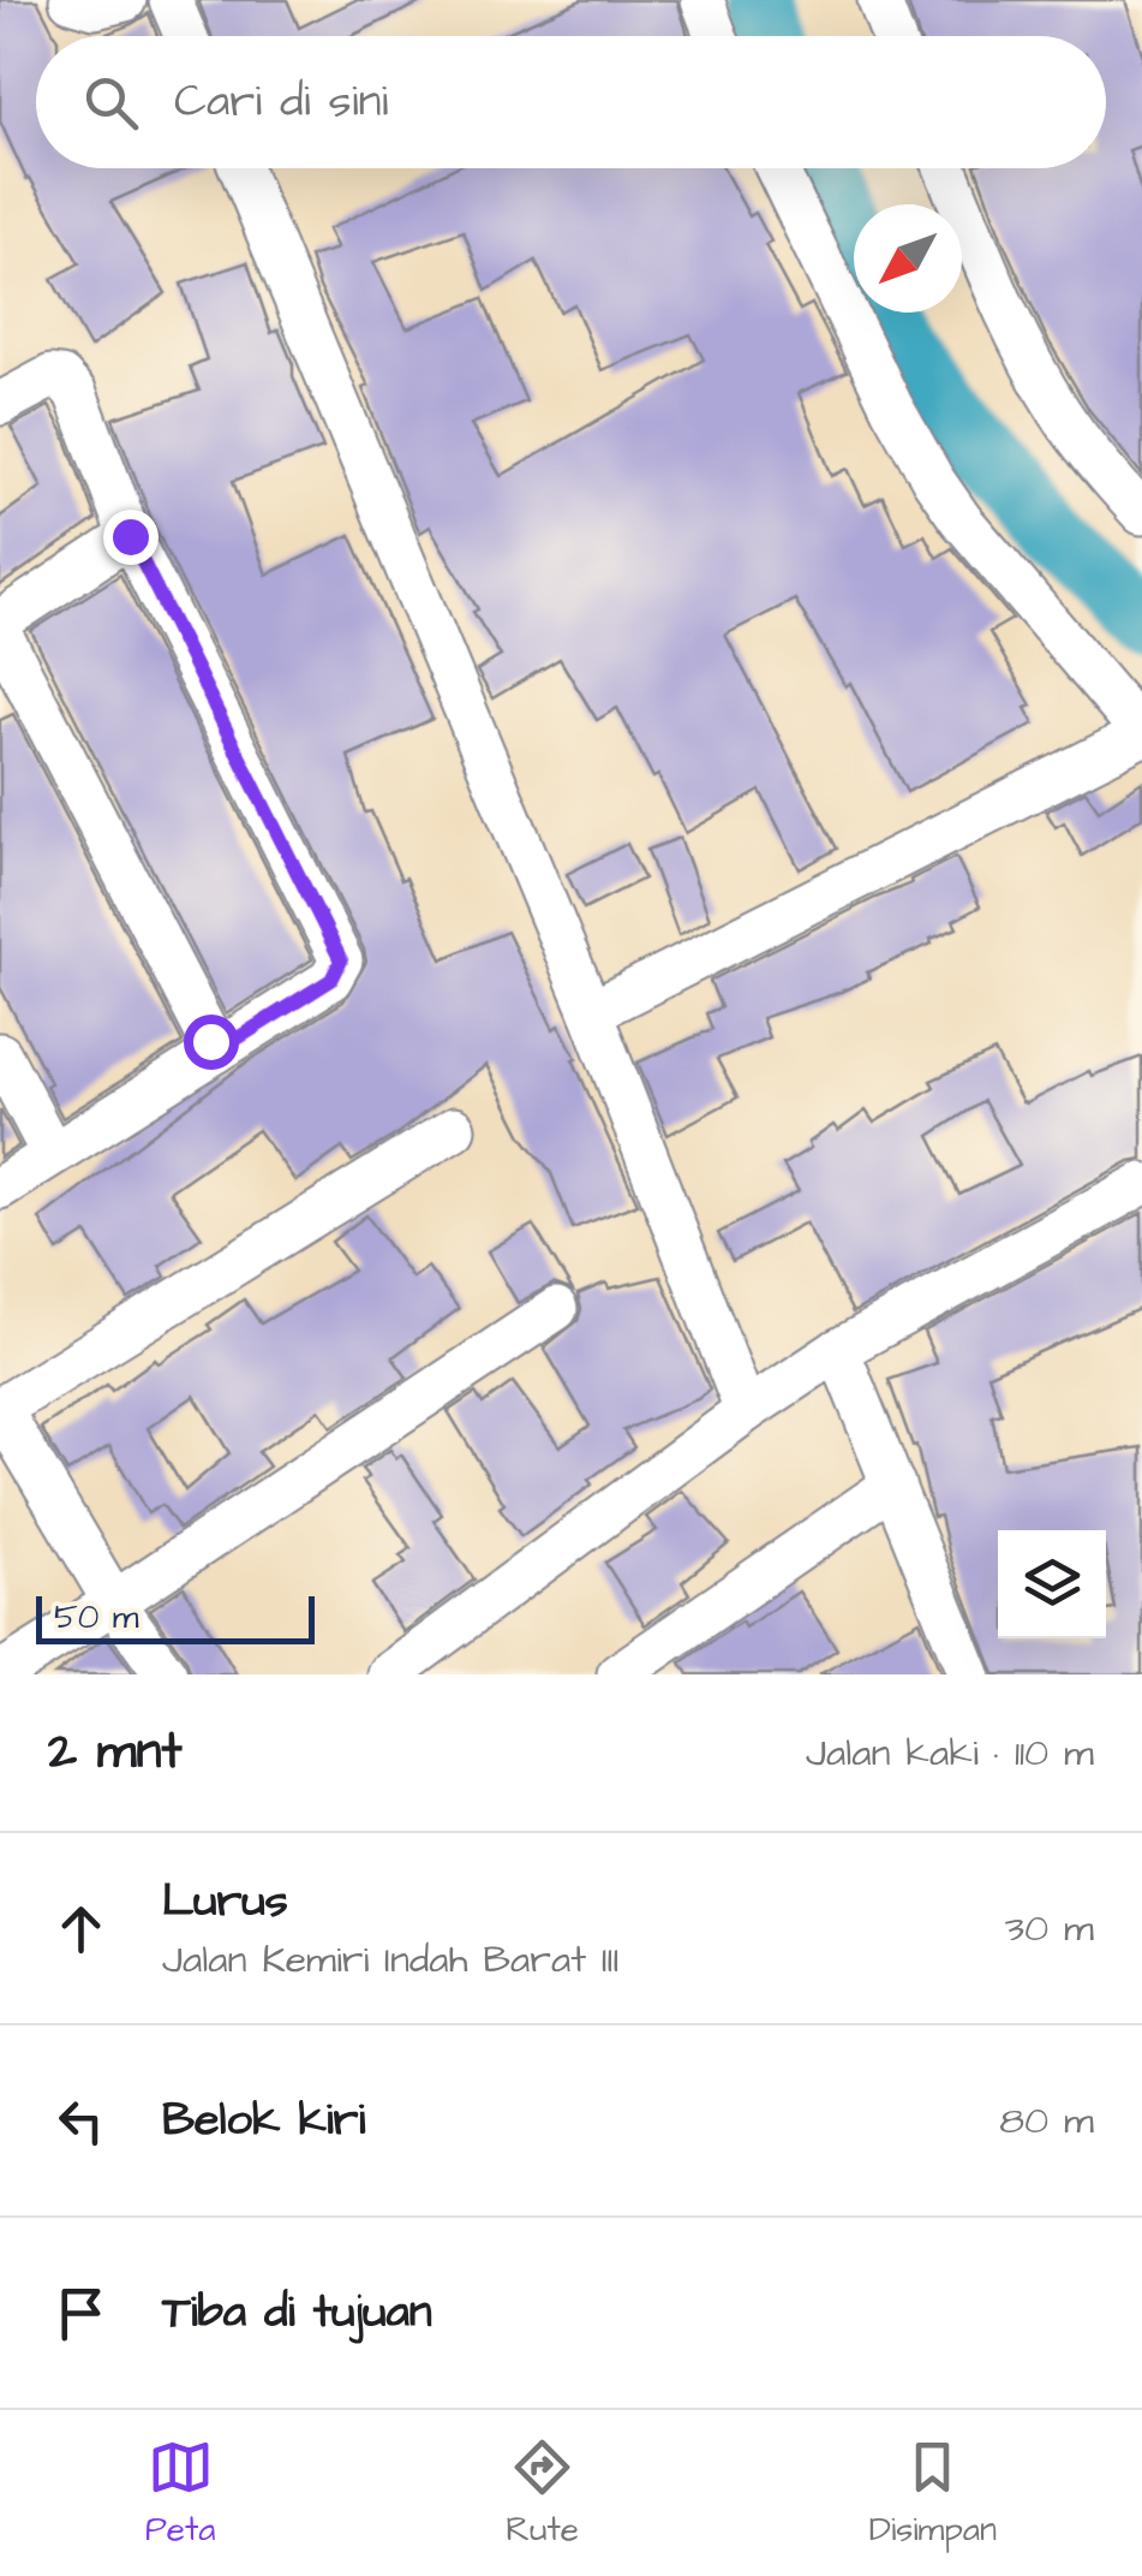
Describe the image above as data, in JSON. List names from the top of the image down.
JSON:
{
  "scale_bar": "50 m",
  "north": "bottom left",
  "page": {
    "search": "Cari di sini",
    "scale": "50 m",
    "heading": ["2 mnt", "Jalan kaki · 110 m"],
    "list": [
      ["Lurus", "Jalan Kemiri Indah Barat III", "30 m"],
      ["Belok kiri", "80 m"],
      "Tiba di tujuan"
    ],
    "nav": ["Peta", "Rute", "Disimpan"]
  }
}
